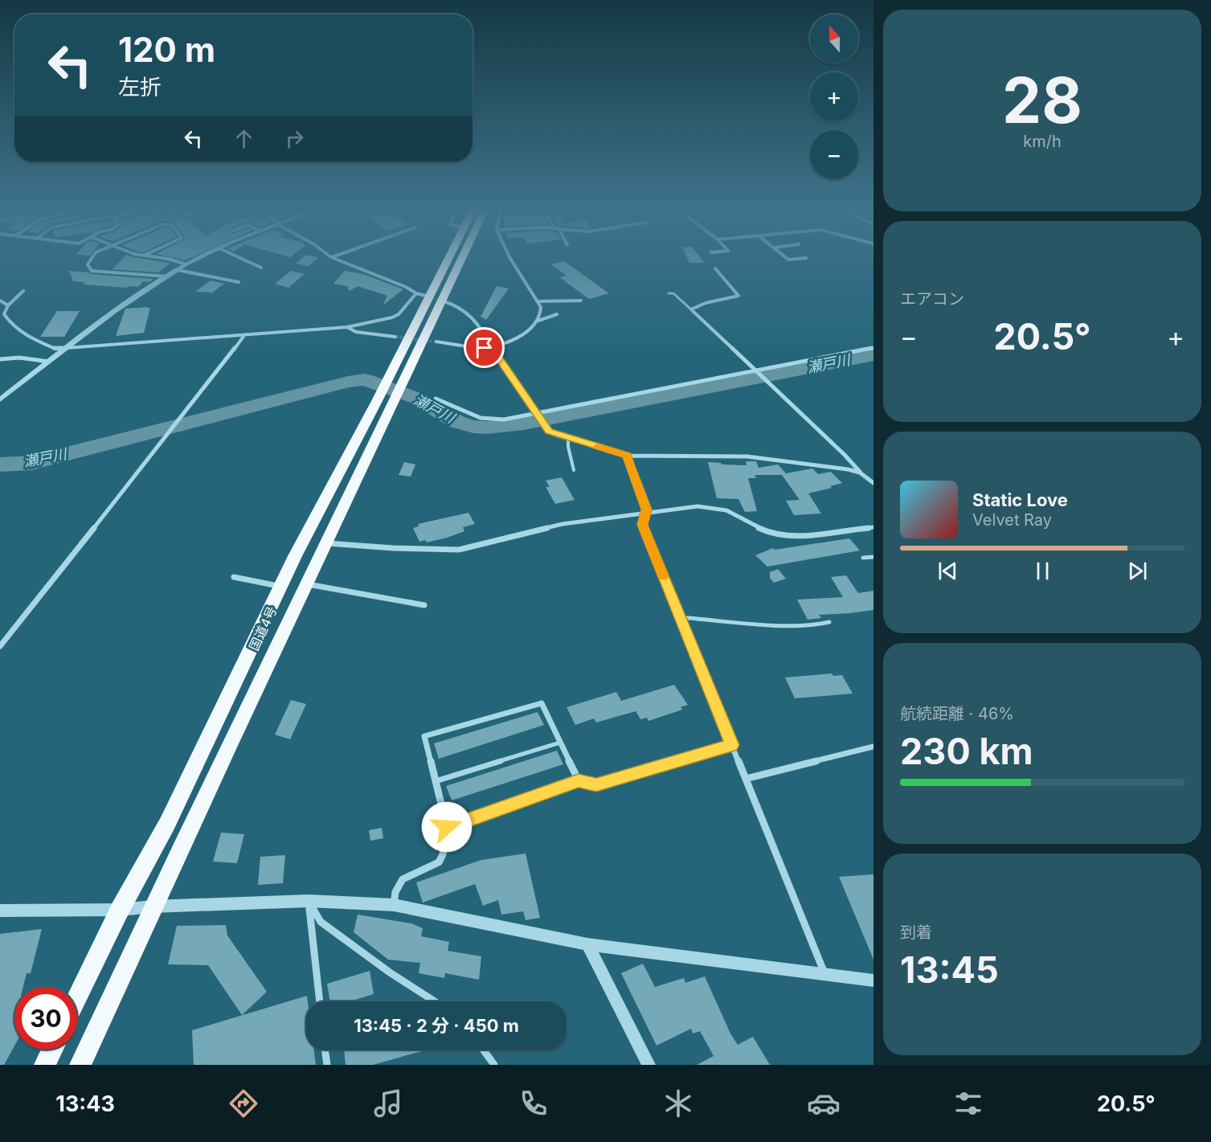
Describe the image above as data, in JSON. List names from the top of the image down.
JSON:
{
  "streets": {
    "highway": ["国道4号"]
  },
  "water": ["瀬戸川"],
  "north": "top",
  "page": {
    "tile": [
      ["28", "km/h"],
      "エアコン",
      ["航続距離 · 46%", "230 km"],
      ["到着", "13:45"]
    ],
    "map_buttons": ["+", "−"],
    "turn": ["120 m", "左折"],
    "heat": ["−", "20.5°", "+"],
    "song": ["Static Love", "Velvet Ray"],
    "limit": "30",
    "trip": "13:45 · 2 分 · 450 m",
    "tabs": ["13:43", "20.5°"]
  }
}
